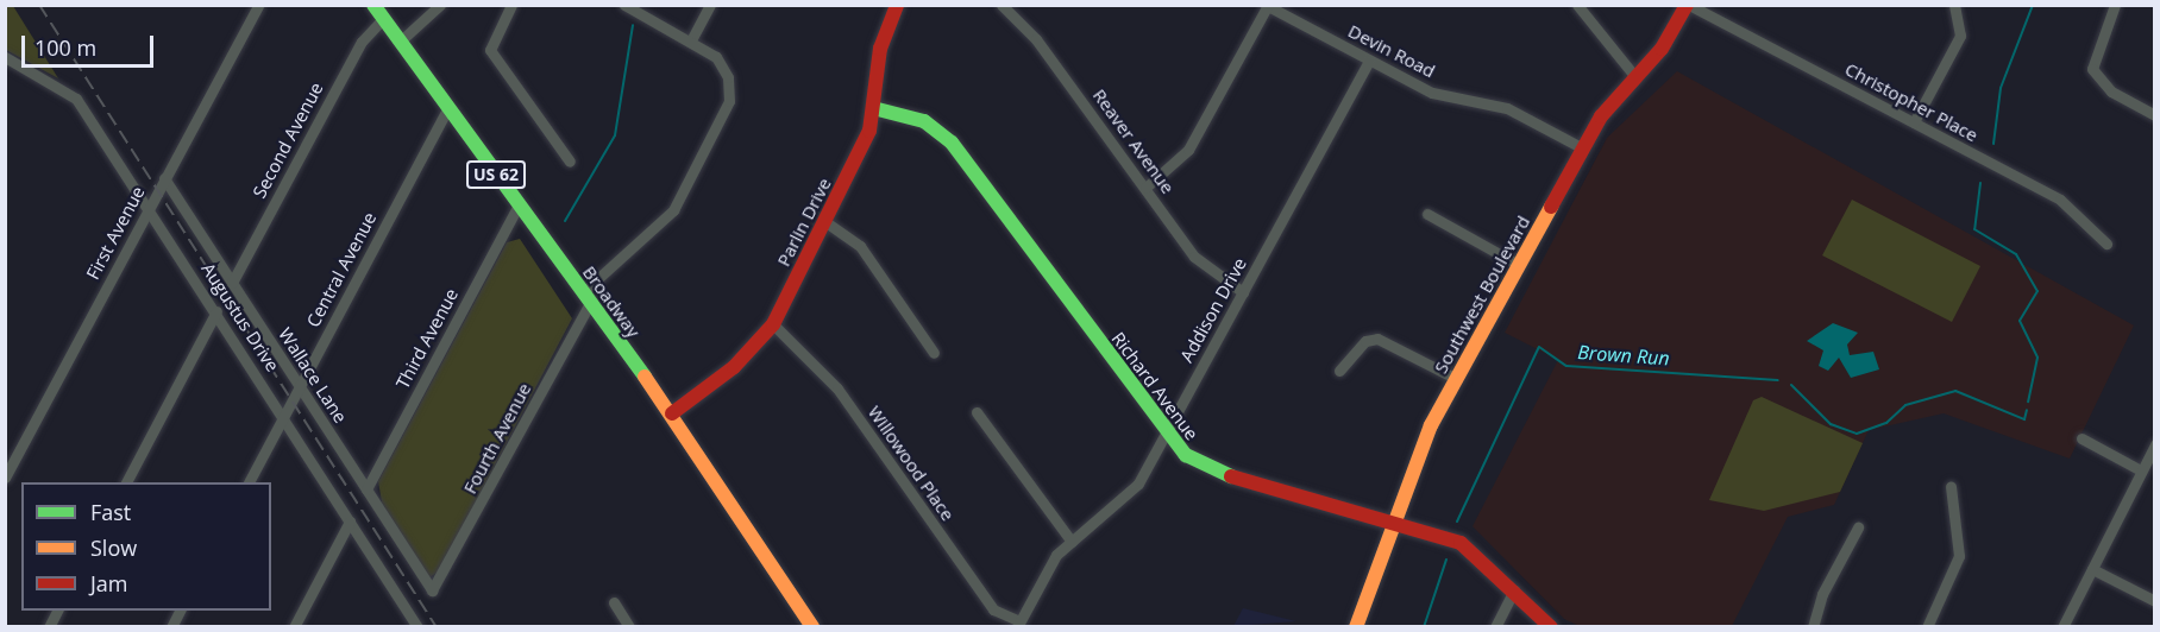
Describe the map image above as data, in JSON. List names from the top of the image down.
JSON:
{
  "streets": {
    "street": [
      "Devin Road",
      "Christopher Place",
      "Second Avenue",
      "Reaver Avenue",
      "US 62",
      "Parlin Drive",
      "First Avenue",
      "Central Avenue",
      "Southwest Boulevard",
      "Broadway",
      "Addison Drive",
      "Augustus Drive",
      "Third Avenue",
      "Wallace Lane",
      "Richard Avenue",
      "Fourth Avenue",
      "Willowood Place"
    ]
  },
  "crossings": [
    ["Devin Road", "Southwest Boulevard"],
    ["Devin Road", "Addison Drive"],
    ["Christopher Place", "Southwest Boulevard"],
    ["Second Avenue", "Broadway"],
    ["Second Avenue", "Wallace Lane"],
    ["Reaver Avenue", "Addison Drive"],
    ["Parlin Drive", "Broadway"],
    ["Parlin Drive", "Richard Avenue"],
    ["Parlin Drive", "Willowood Place"],
    ["First Avenue", "Augustus Drive"],
    ["First Avenue", "Wallace Lane"],
    ["Central Avenue", "Broadway"],
    ["Central Avenue", "Augustus Drive"],
    ["Central Avenue", "Wallace Lane"],
    ["Southwest Boulevard", "Richard Avenue"],
    ["Broadway", "Third Avenue"],
    ["Broadway", "Fourth Avenue"],
    ["Addison Drive", "Richard Avenue"],
    ["Addison Drive", "Willowood Place"],
    ["Third Avenue", "Wallace Lane"],
    ["Wallace Lane", "Fourth Avenue"]
  ],
  "water": ["Brown Run"],
  "legend": ["Fast", "Slow", "Jam"],
  "scale_bar": "100 m"
}
